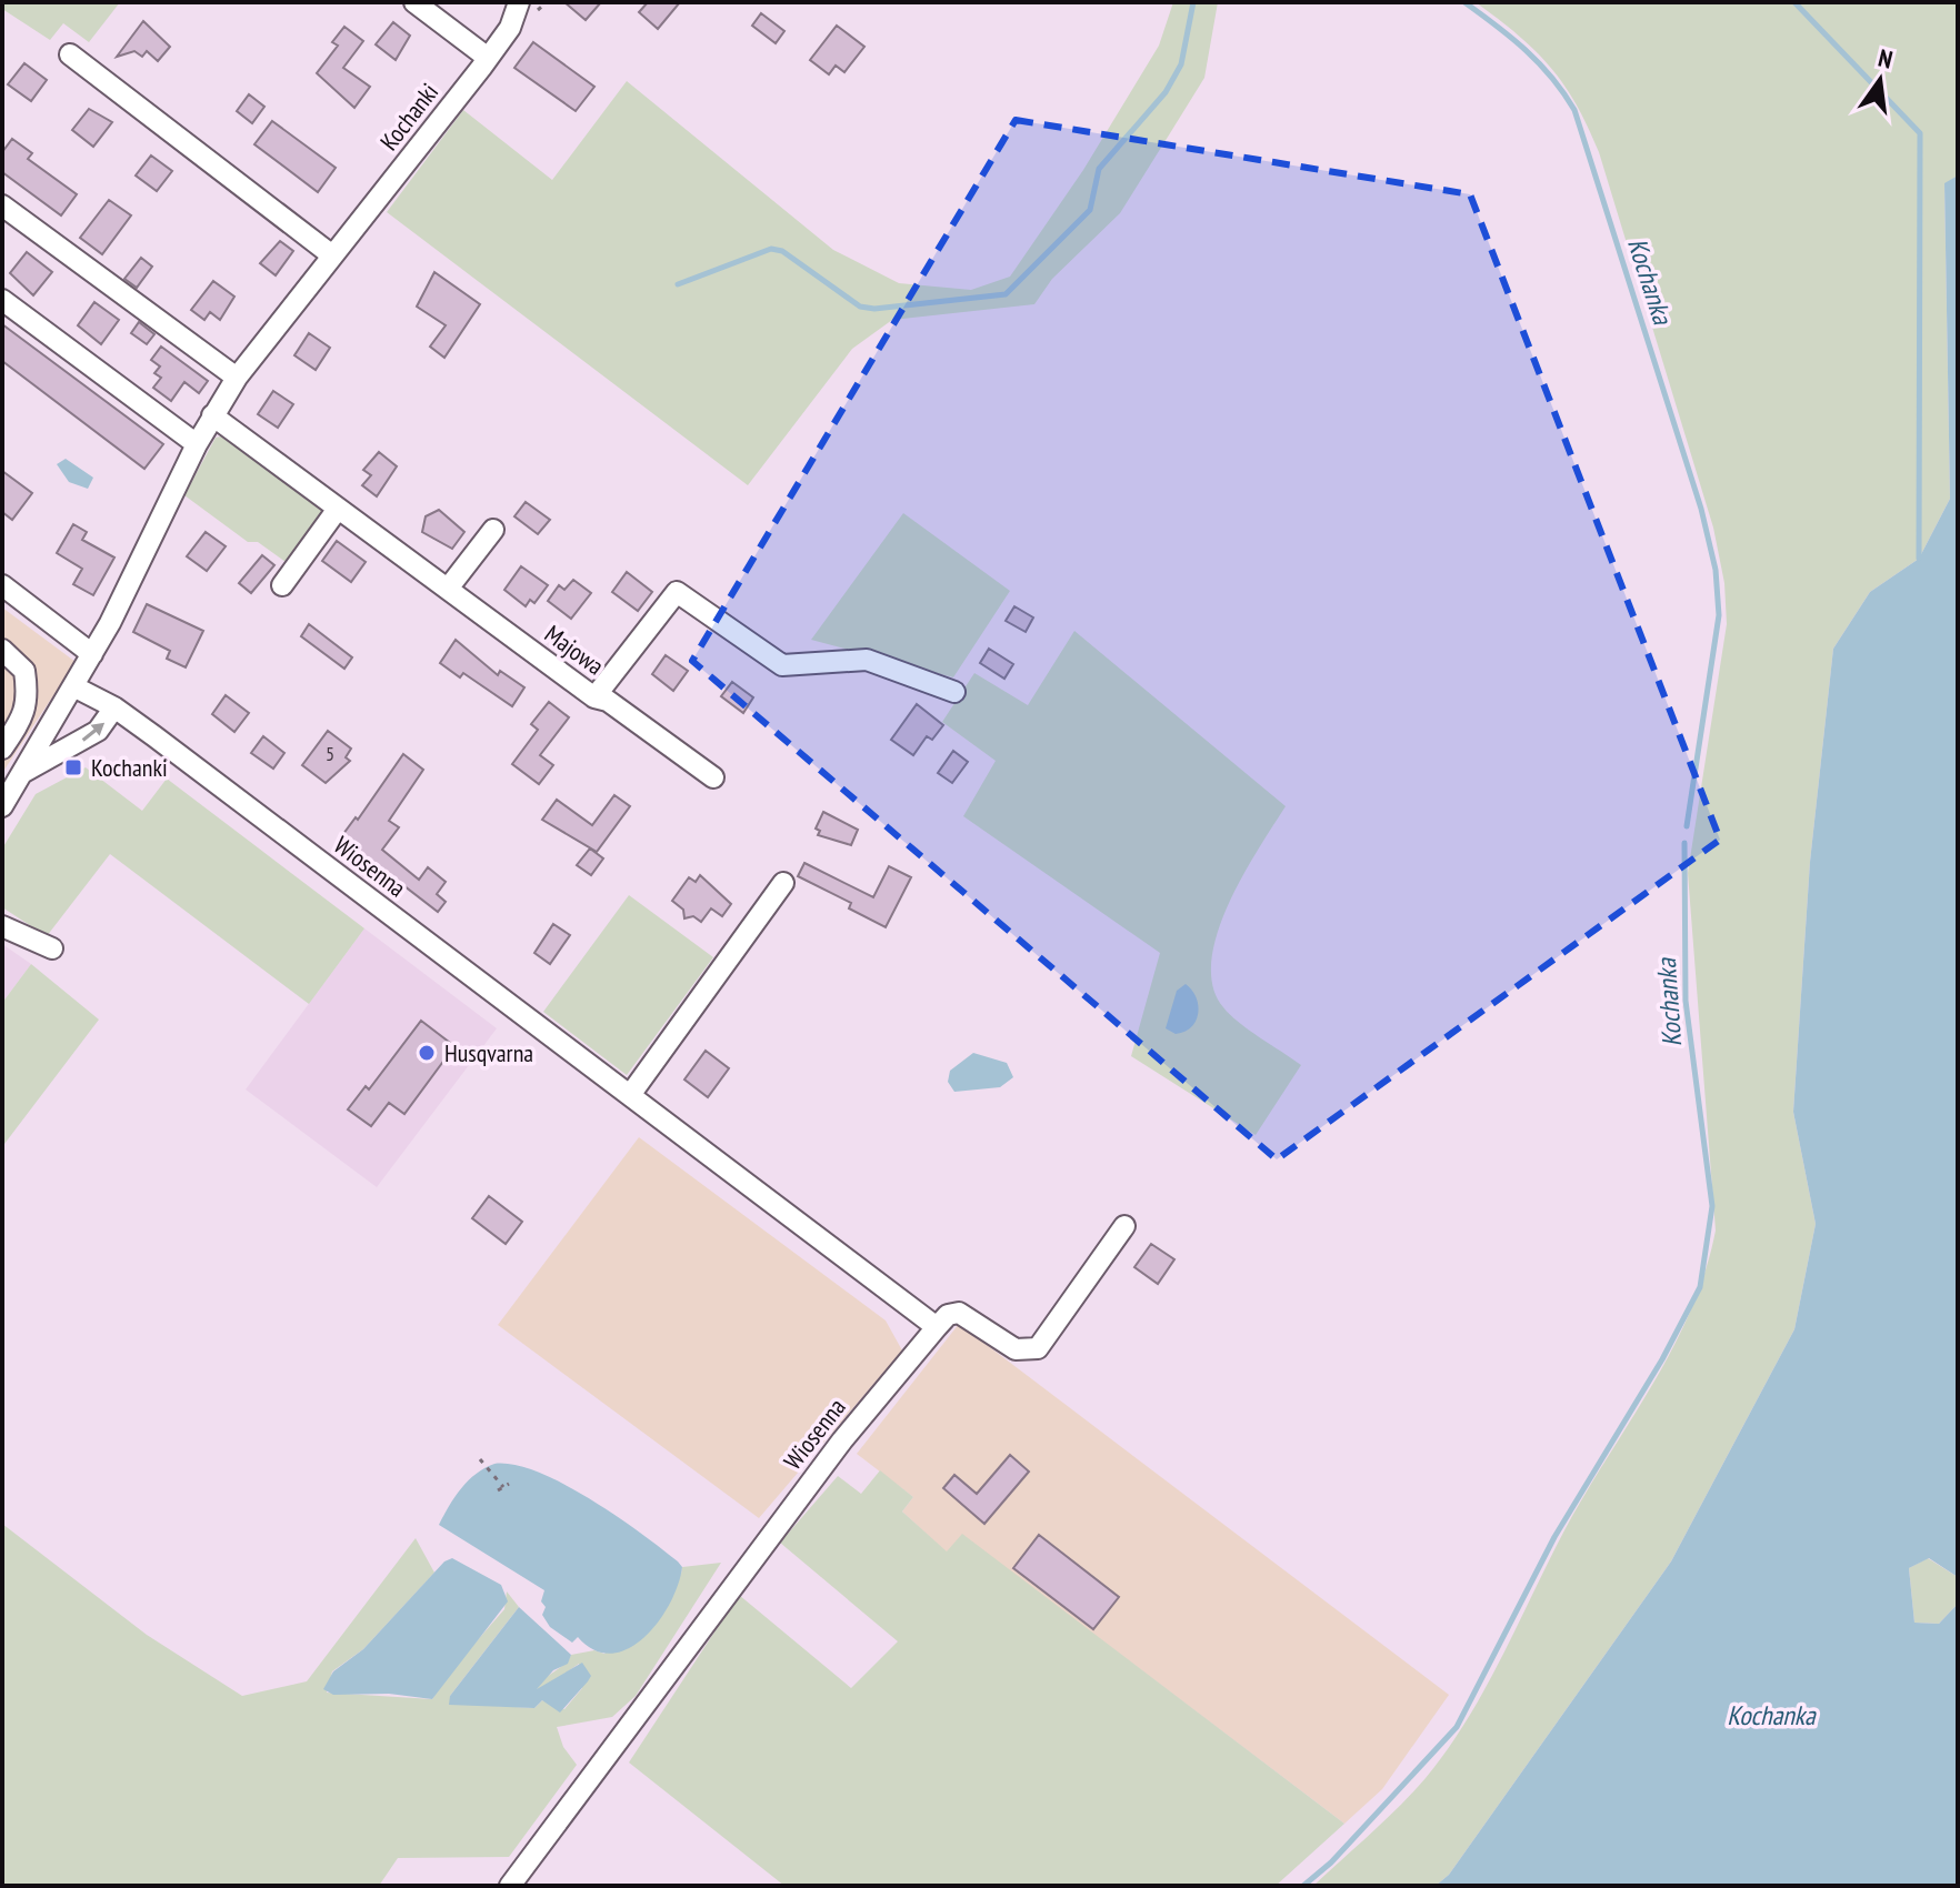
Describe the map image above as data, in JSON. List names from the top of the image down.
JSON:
{
  "streets": {
    "street": ["Kochanki", "Majowa", "Wiosenna"]
  },
  "crossings": [
    ["Kochanki", "Majowa"],
    ["Kochanki", "Wiosenna"]
  ],
  "water": ["Kochanka"],
  "places": {
    "transit": ["Kochanki"],
    "other": ["Husqvarna"]
  },
  "house_numbers": ["5"],
  "north": "top"
}
